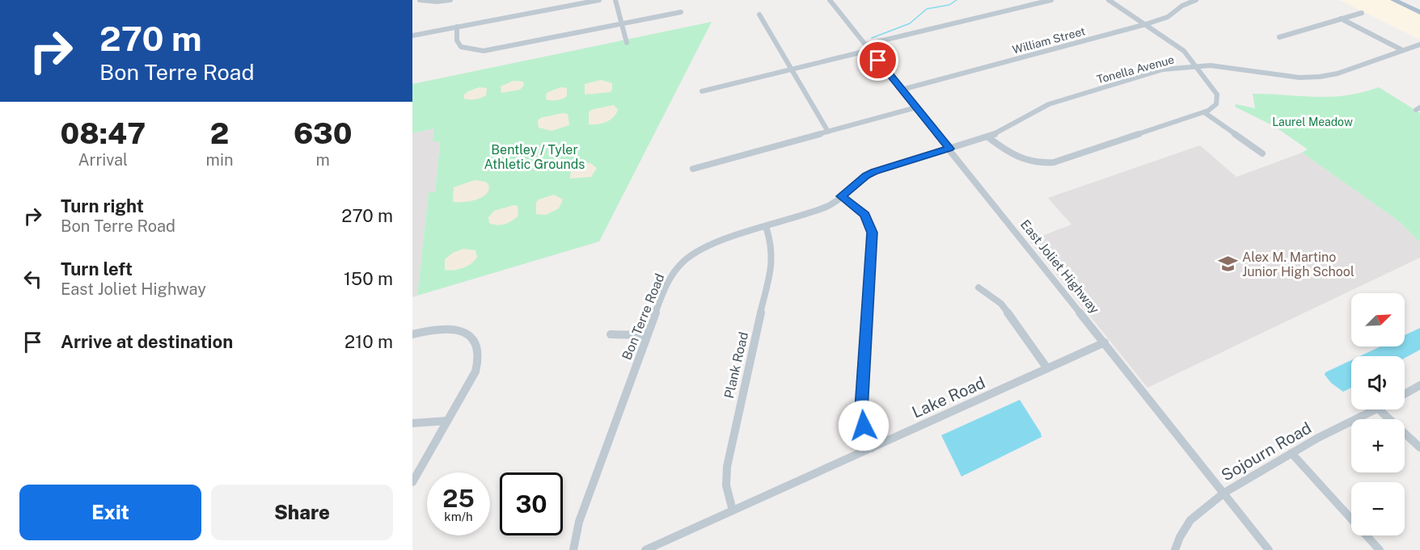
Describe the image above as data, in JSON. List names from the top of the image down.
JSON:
{
  "streets": {
    "street": [
      "William Street",
      "Tonella Avenue",
      "East Joliet Highway",
      "Bon Terre Road",
      "Plank Road",
      "Lake Road",
      "Sojourn Road"
    ]
  },
  "crossings": [
    ["William Street", "East Joliet Highway"],
    ["Tonella Avenue", "East Joliet Highway"],
    ["Tonella Avenue", "Bon Terre Road"],
    ["East Joliet Highway", "Bon Terre Road"],
    ["East Joliet Highway", "Lake Road"],
    ["East Joliet Highway", "Sojourn Road"],
    ["Bon Terre Road", "Plank Road"],
    ["Plank Road", "Lake Road"]
  ],
  "parks": ["Laurel Meadow", "Bentley / Tyler Athletic Grounds"],
  "places": {
    "school or university": ["Alex M. Martino Junior High School"]
  },
  "north": "top right",
  "page": {
    "turn": ["270 m", "Bon Terre Road"],
    "eta": [
      "08:47",
      "Arrival",
      "2",
      "min",
      "630",
      "m"
    ],
    "list": [
      {
        "name": "Turn right",
        "note": "Bon Terre Road",
        "value": "270 m"
      },
      {
        "name": "Turn left",
        "note": "East Joliet Highway",
        "value": "150 m"
      },
      {
        "name": "Arrive at destination",
        "value": "210 m"
      }
    ],
    "map_buttons": ["+", "−"],
    "speed": "25 km/h",
    "limit": "30",
    "buttons": ["Exit", "Share"]
  }
}
